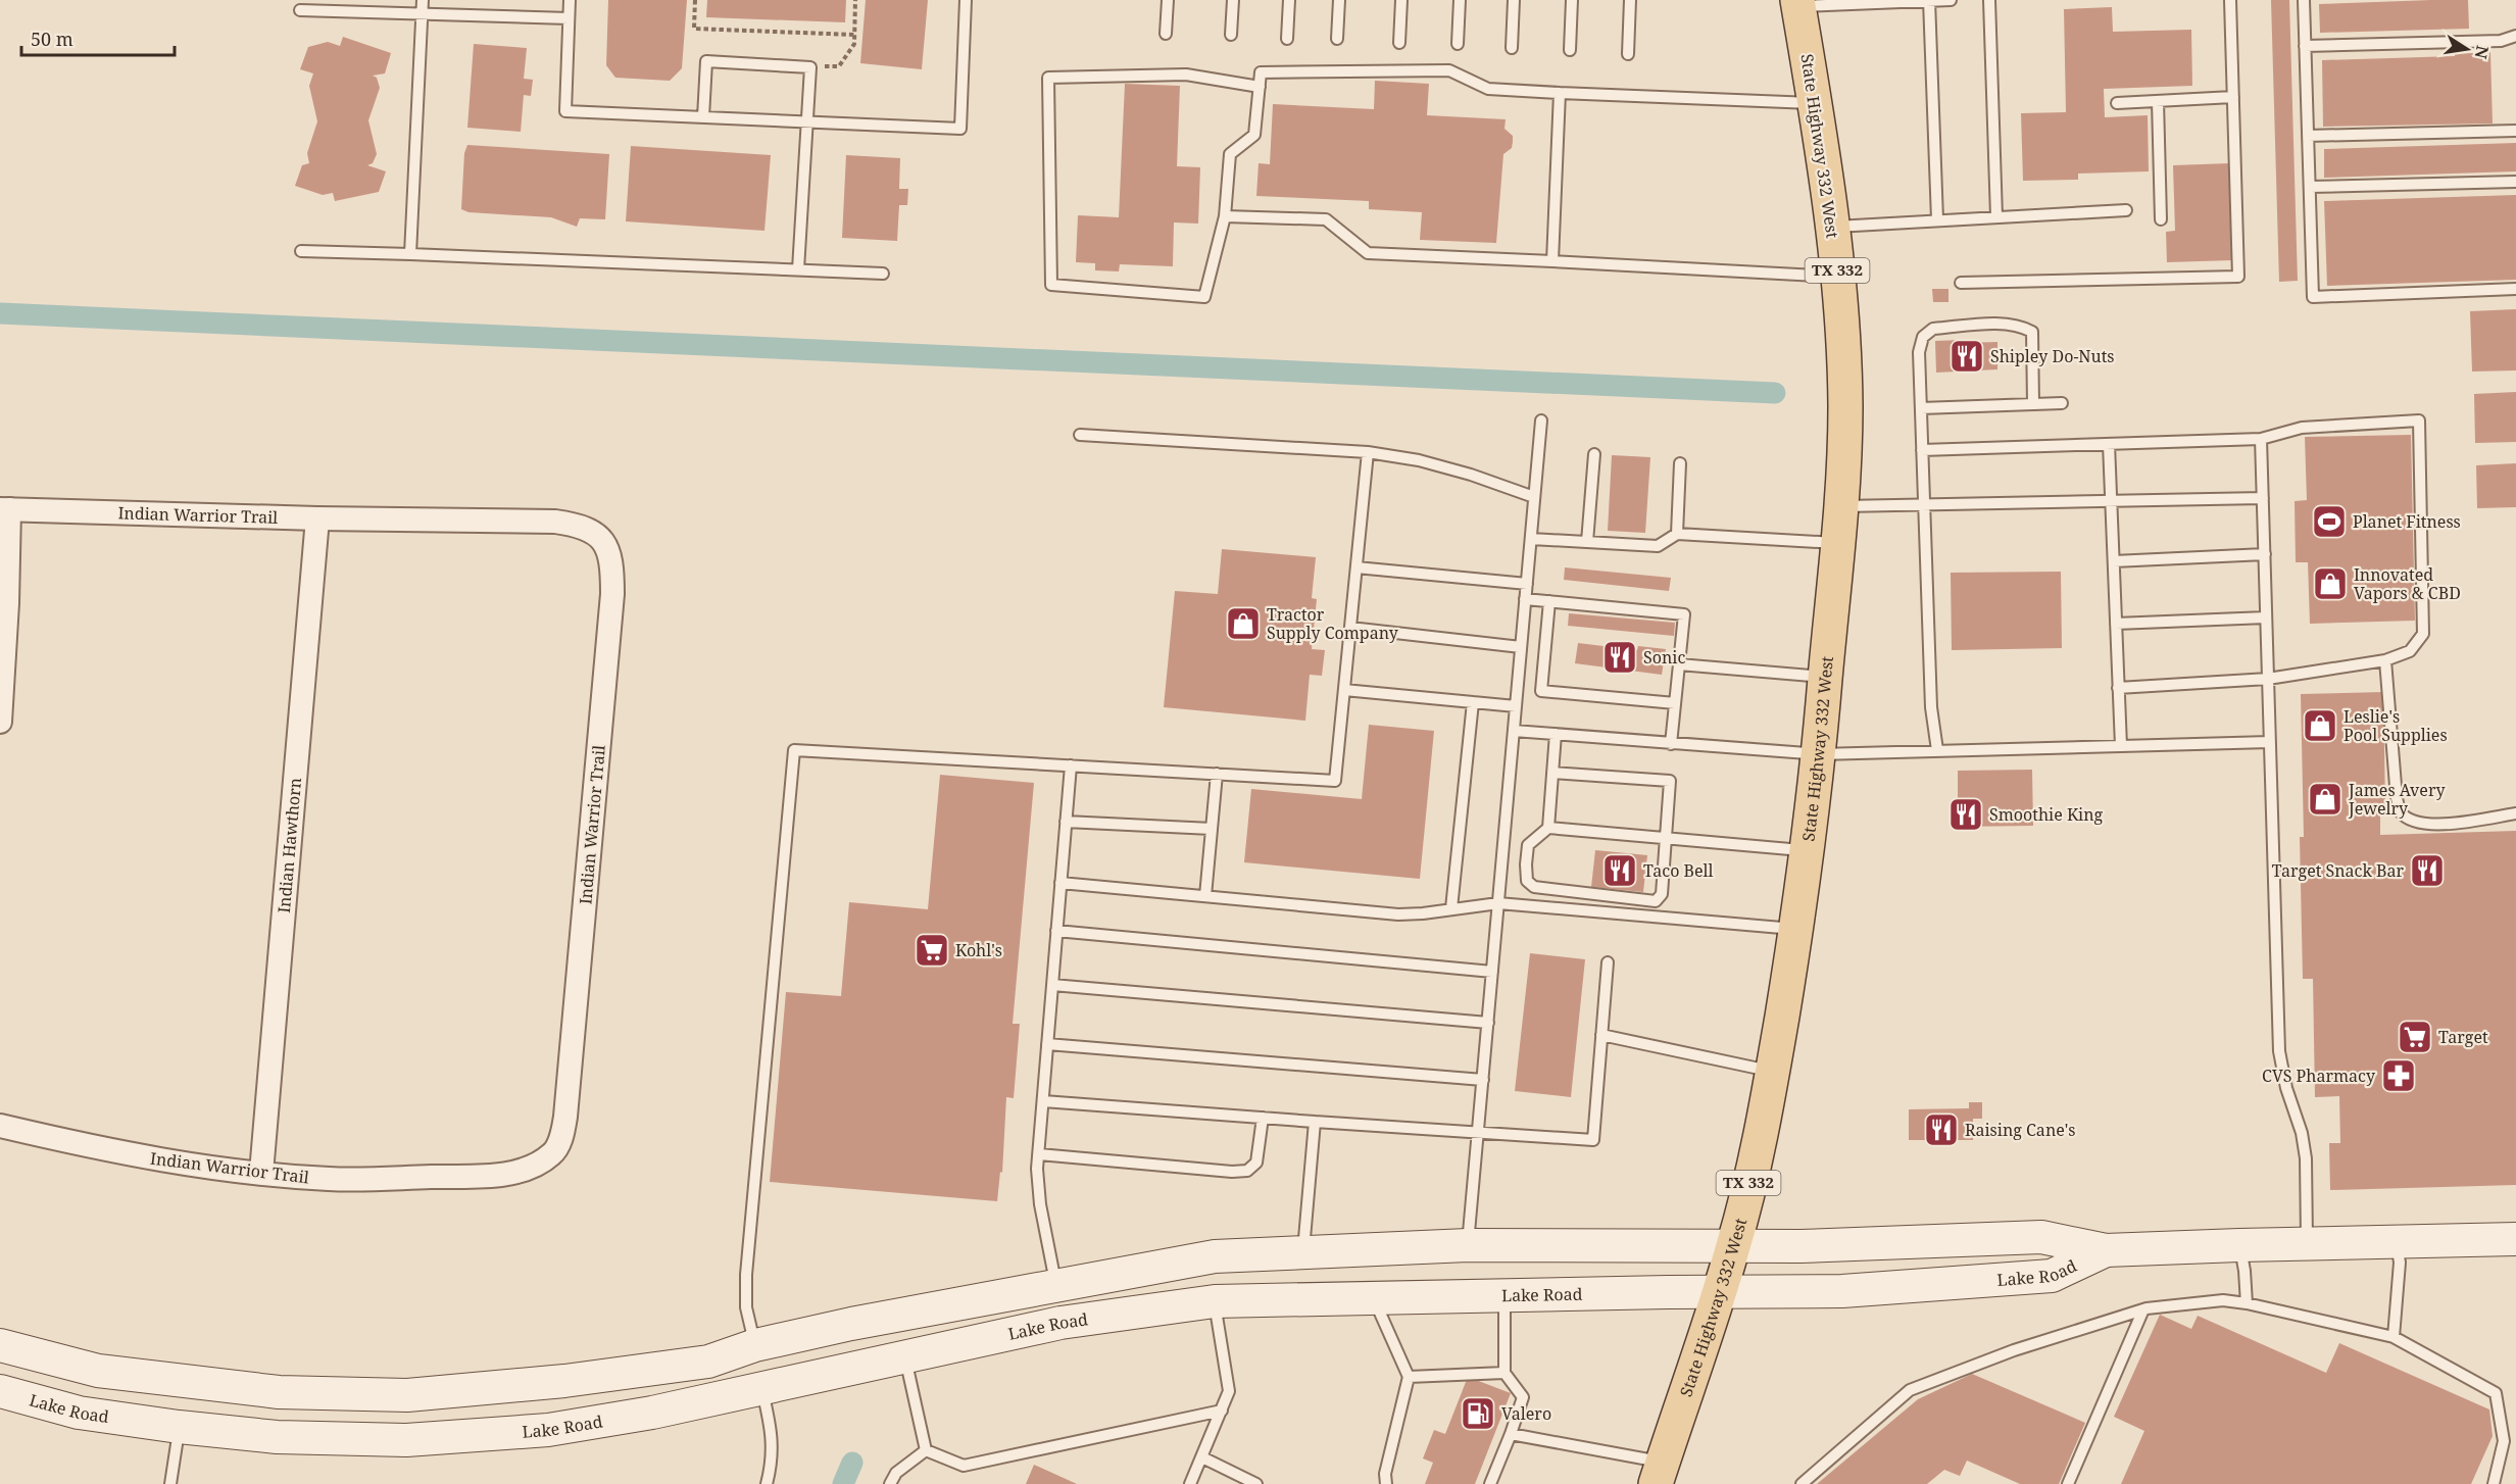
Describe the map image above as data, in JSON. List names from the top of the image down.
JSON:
{
  "streets": {
    "main road": ["State Highway 332 West", "TX 332"],
    "street": ["Indian Warrior Trail", "Indian Hawthorn", "Lake Road"]
  },
  "crossings": [
    ["State Highway 332 West", "Lake Road"],
    ["Indian Warrior Trail", "Indian Hawthorn"]
  ],
  "places": {
    "restaurant": [
      "Shipley Do-Nuts",
      "Sonic",
      "Smoothie King",
      "Taco Bell",
      "Target Snack Bar",
      "Raising Cane's"
    ],
    "sports": ["Planet Fitness"],
    "shop": [
      "Innovated Vapors & CBD",
      "Tractor Supply Company",
      "Leslie's Pool Supplies",
      "James Avery Jewelry"
    ],
    "supermarket": ["Kohl's", "Target"],
    "pharmacy": ["CVS Pharmacy"],
    "fuel station": ["Valero"]
  },
  "scale_bar": "50 m",
  "north": "right"
}
